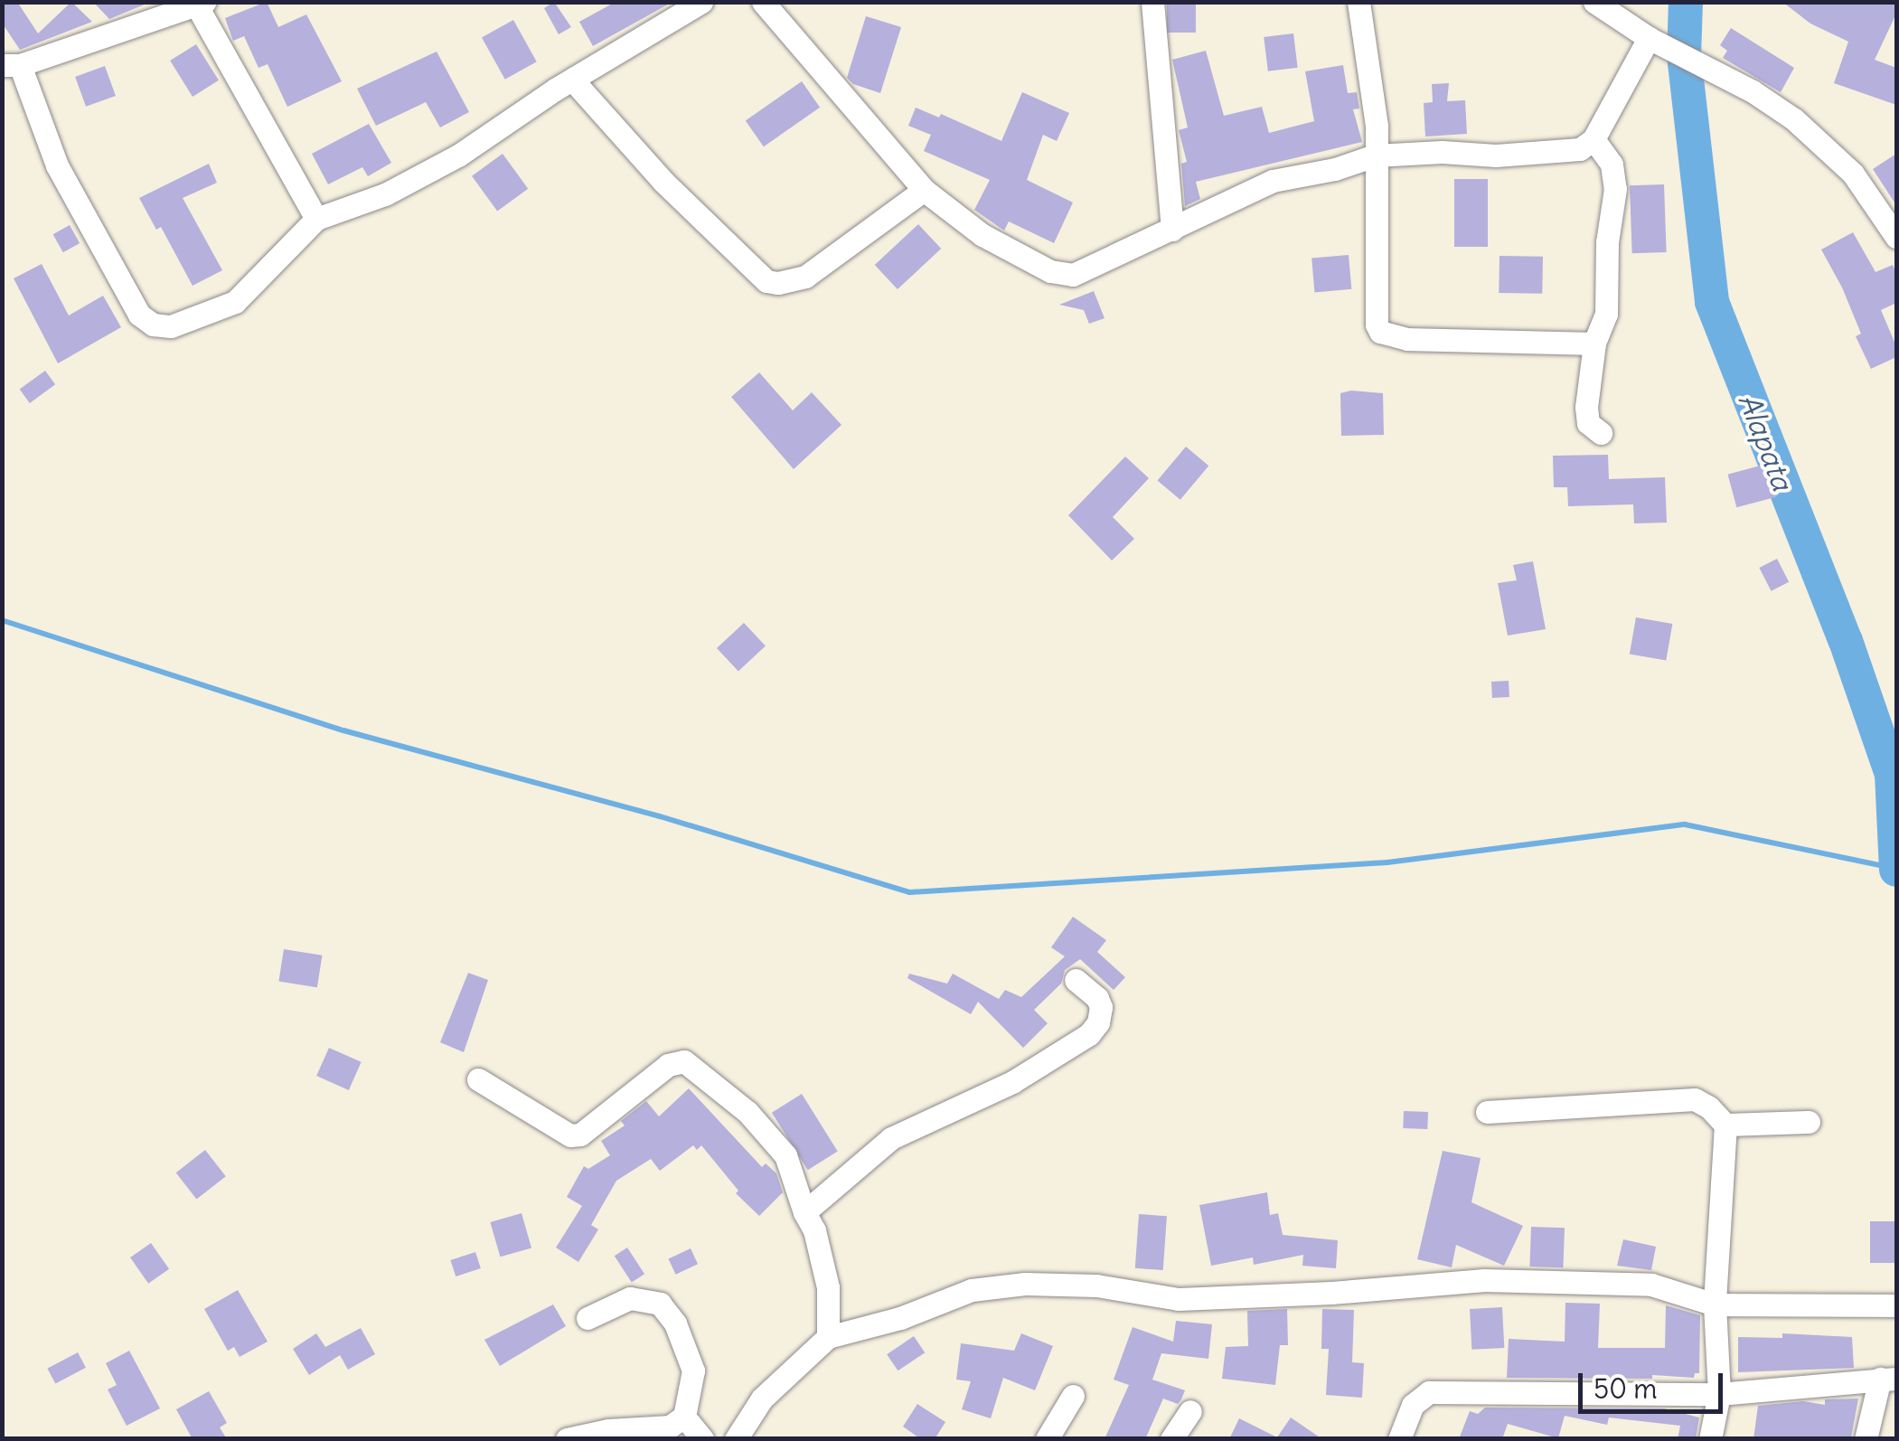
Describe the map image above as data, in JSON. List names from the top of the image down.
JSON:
{
  "water": ["Alapata"],
  "scale_bar": "50 m"
}
